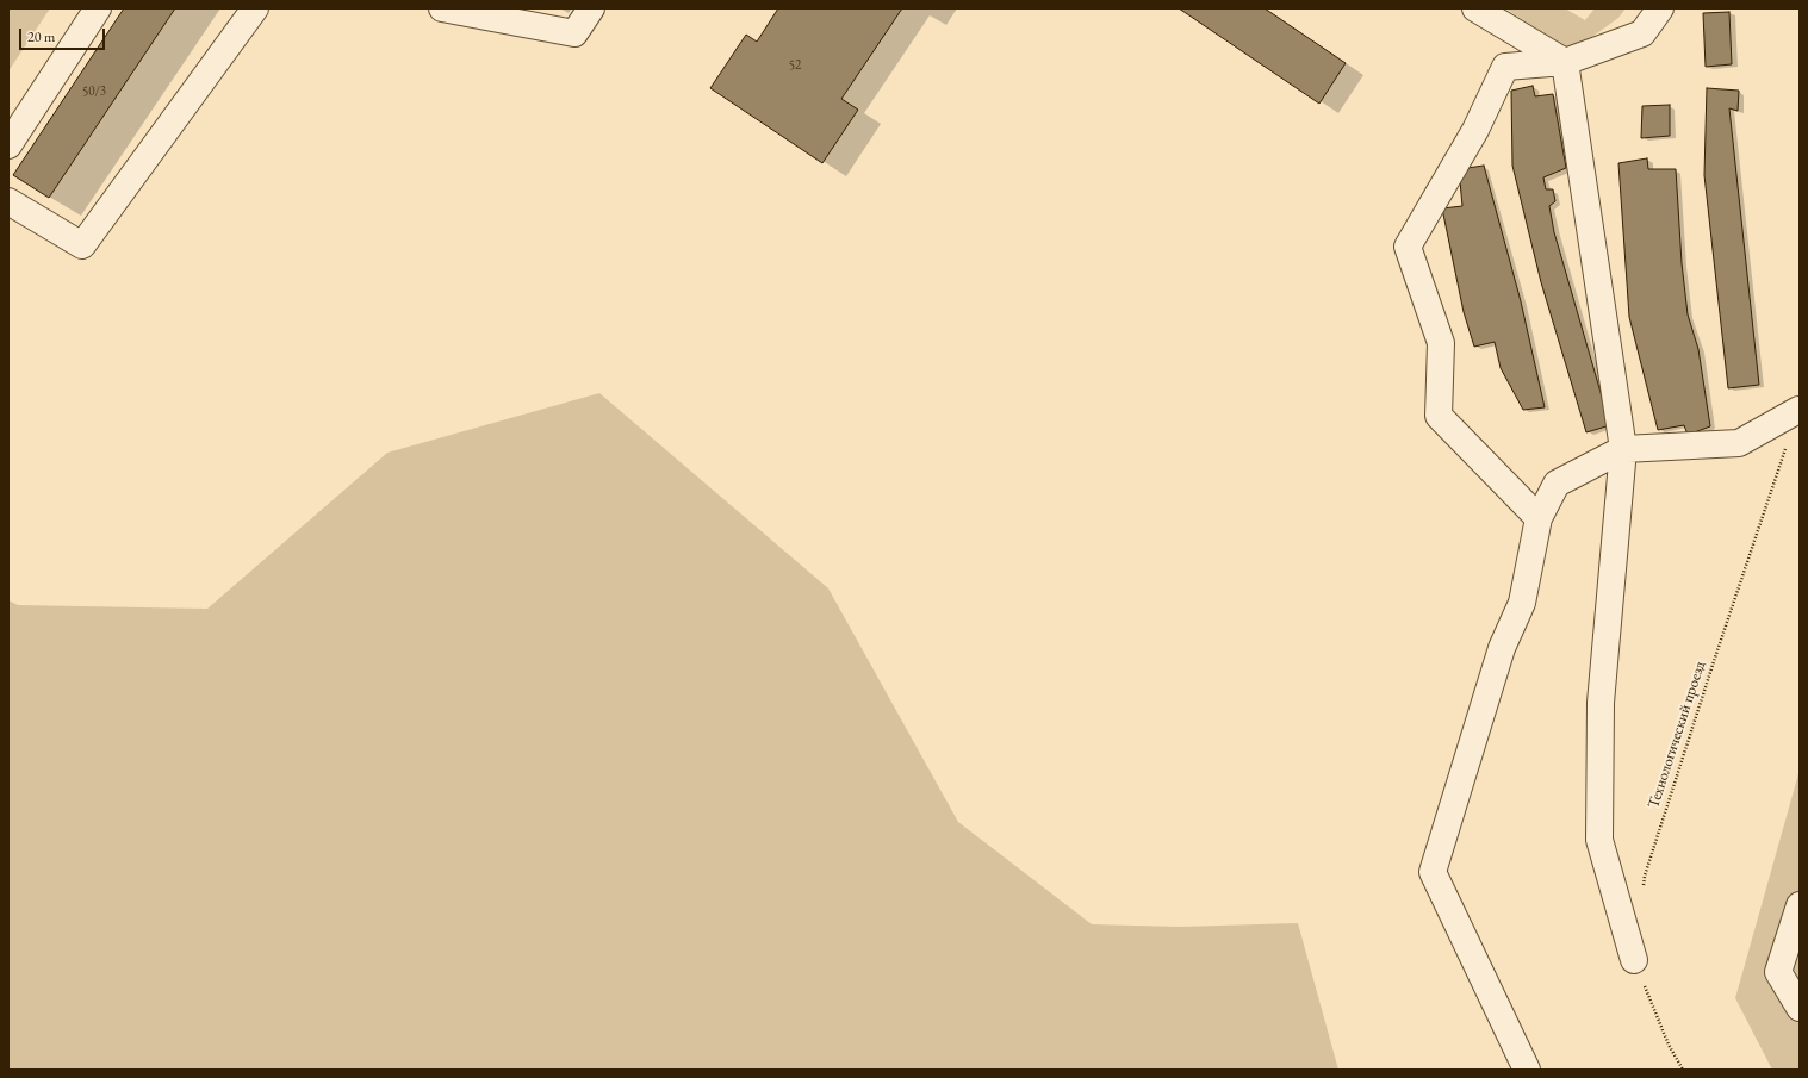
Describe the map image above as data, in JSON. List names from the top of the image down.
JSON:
{
  "streets": {
    "path": ["Технологический проезд"]
  },
  "house_numbers": ["52", "50/3"],
  "scale_bar": "20 m"
}
